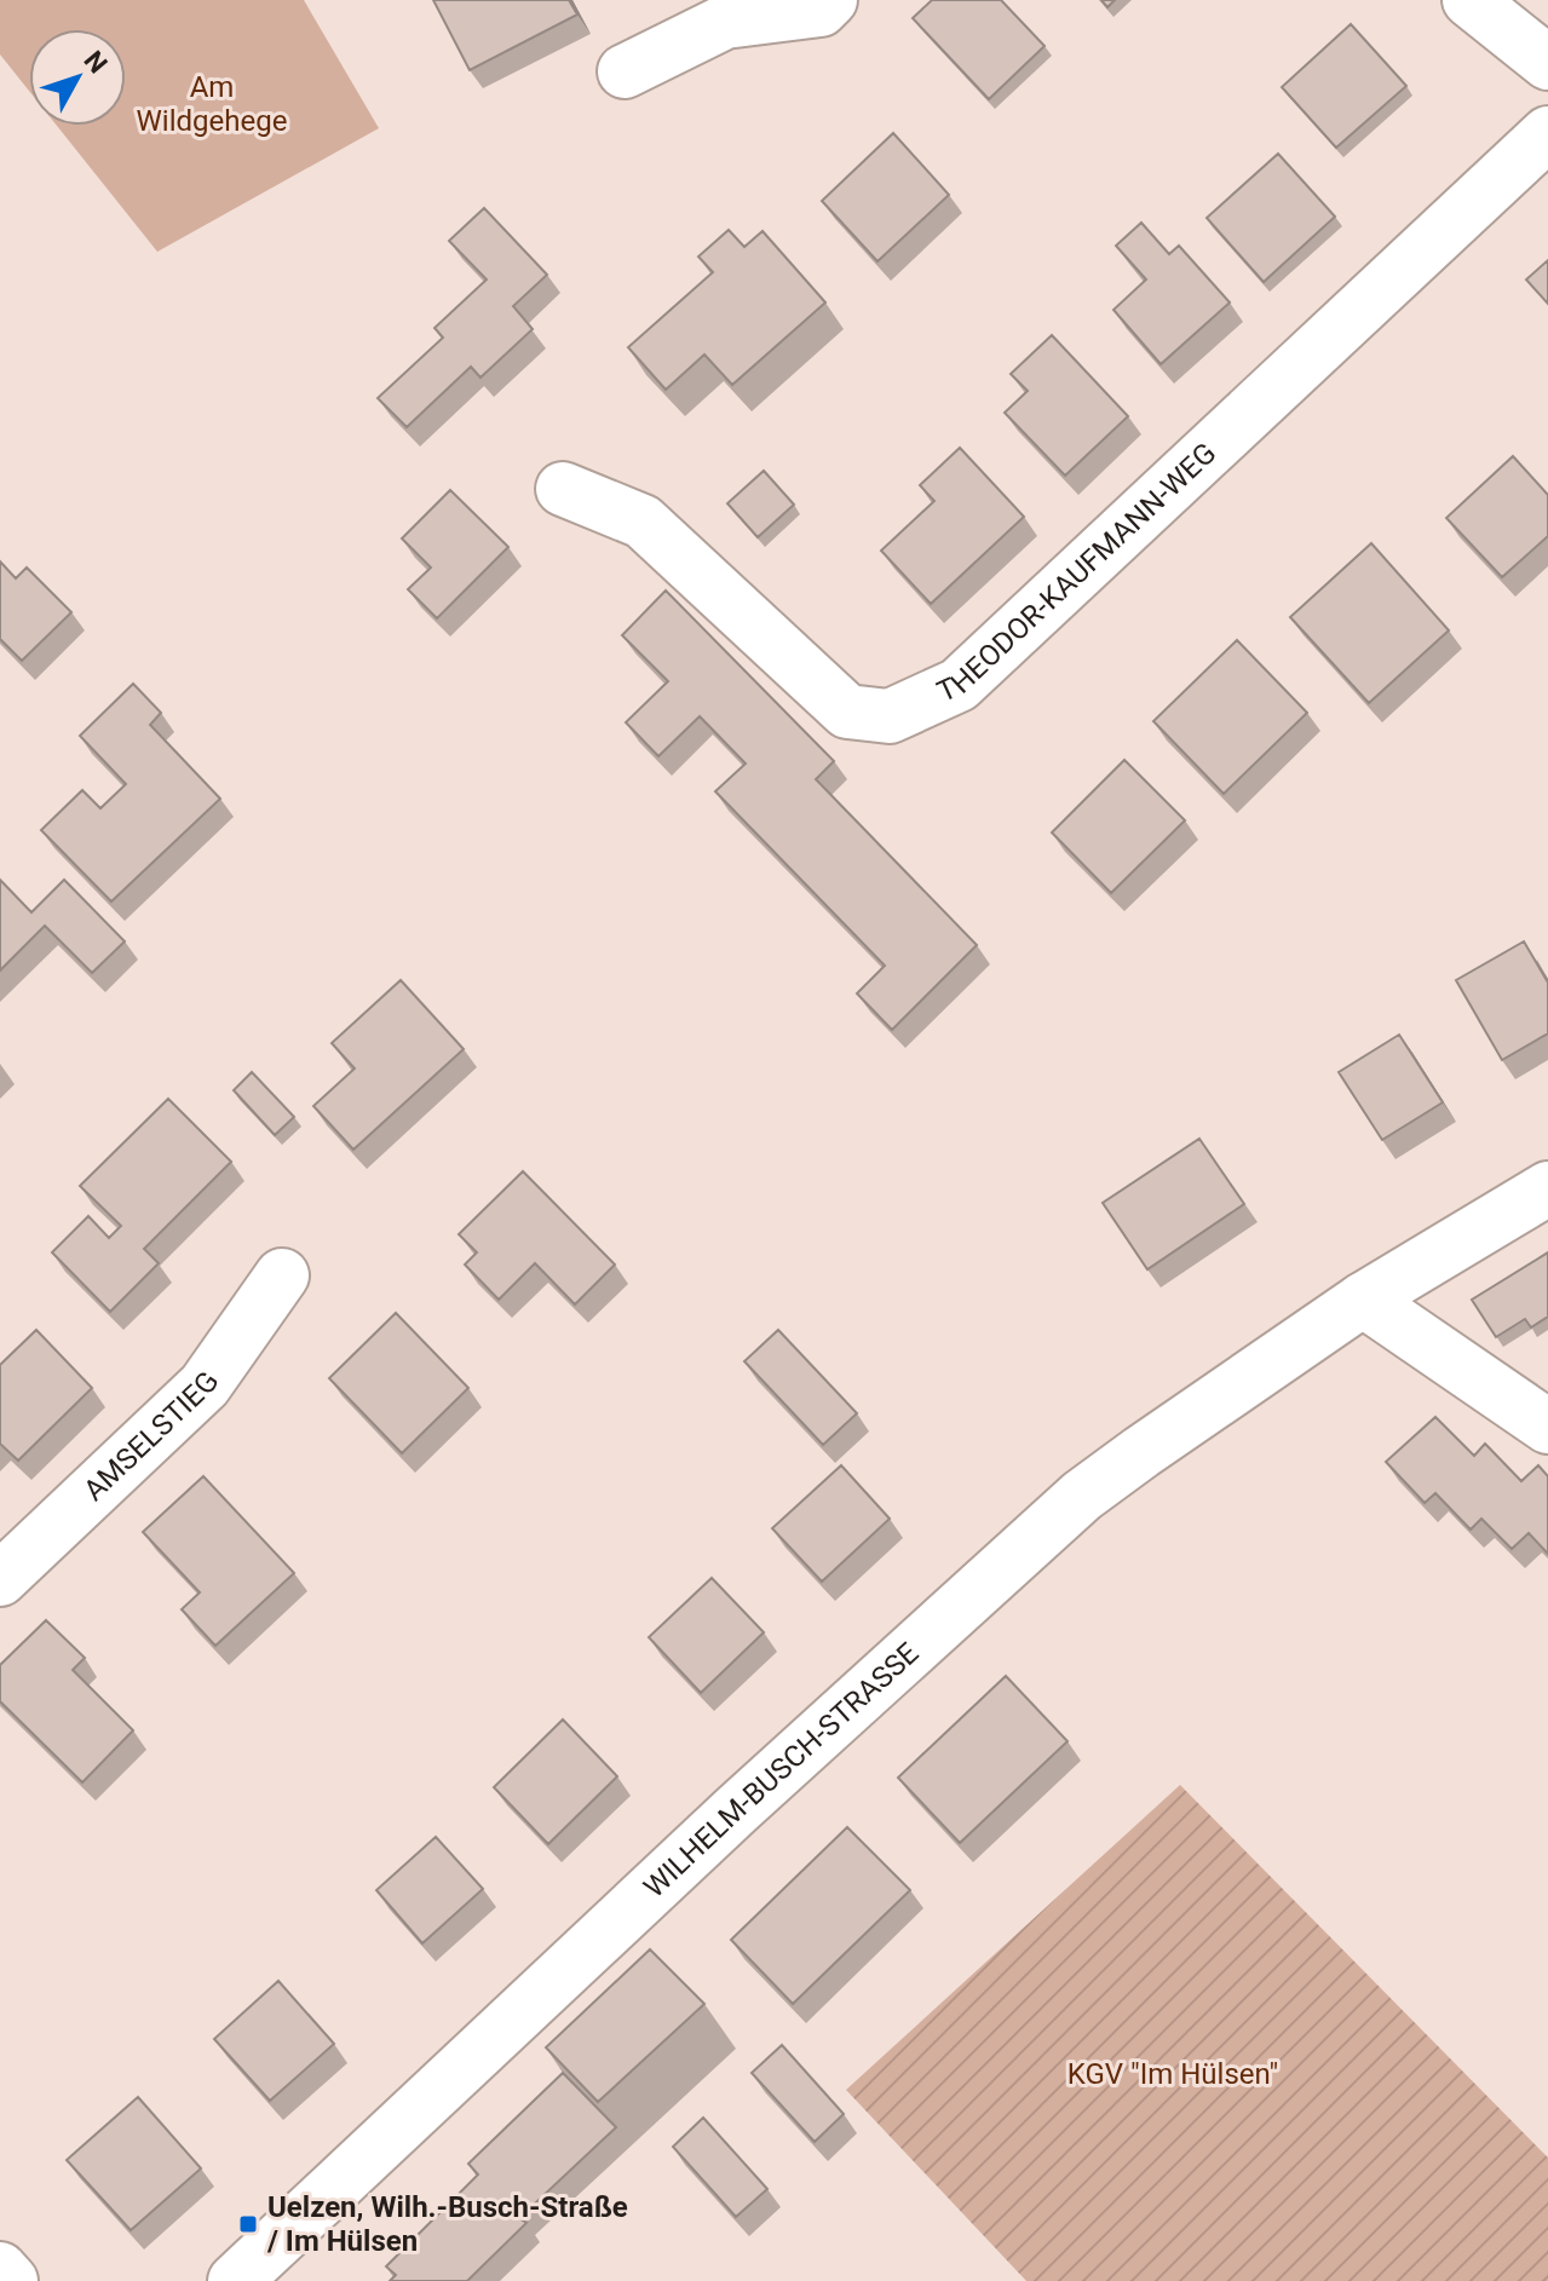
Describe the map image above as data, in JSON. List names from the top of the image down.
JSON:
{
  "streets": {
    "street": ["THEODOR-KAUFMANN-WEG", "AMSELSTIEG", "WILHELM-BUSCH-STRASSE"]
  },
  "parks": ["Am Wildgehege", "KGV \"Im Hülsen\""],
  "places": {
    "transit": ["Uelzen, Wilh.-Busch-Straße / Im Hülsen"]
  },
  "north": "top right"
}
